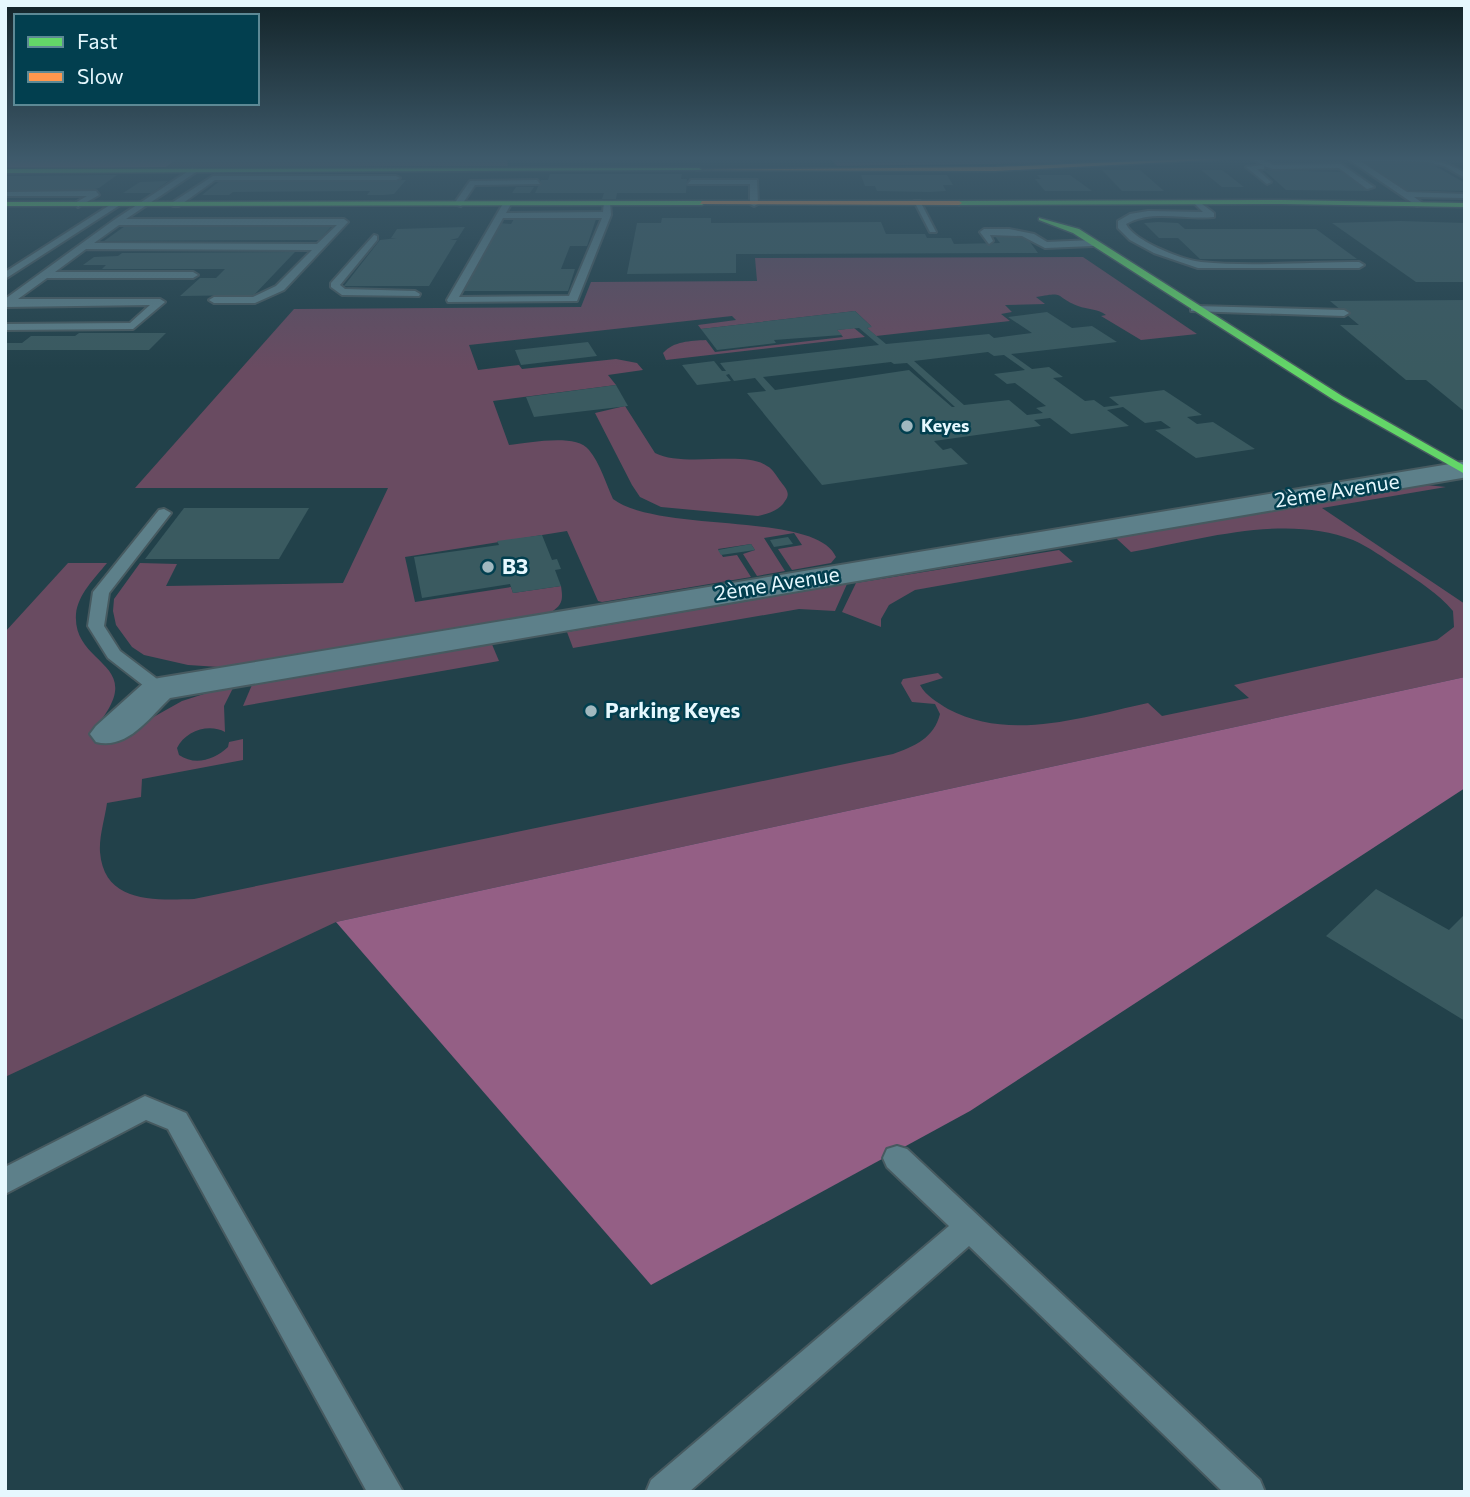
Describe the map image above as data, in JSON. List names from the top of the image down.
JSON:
{
  "streets": {
    "street": ["2ème Avenue"]
  },
  "places": ["Keyes", "B3", "Parking Keyes"],
  "legend": ["Fast", "Slow"]
}
